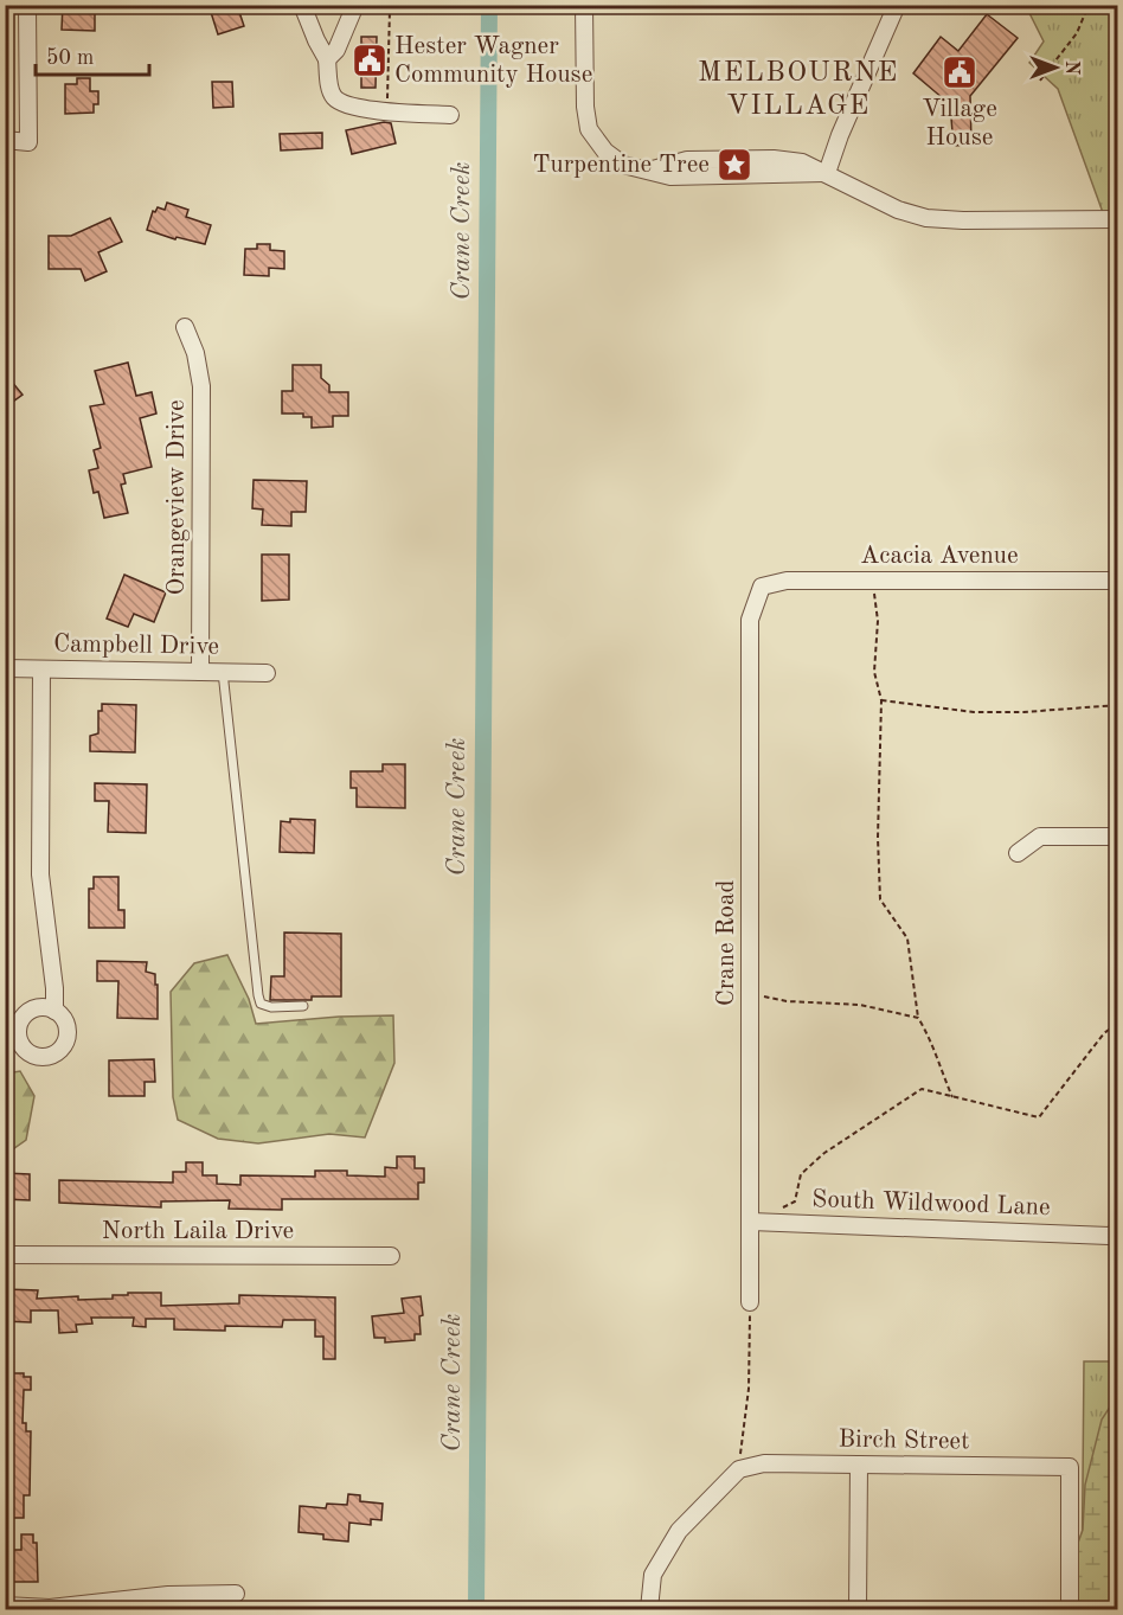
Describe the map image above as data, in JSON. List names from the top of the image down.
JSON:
{
  "streets": {
    "street": [
      "Orangeview Drive",
      "Acacia Avenue",
      "Campbell Drive",
      "Crane Road",
      "South Wildwood Lane",
      "North Laila Drive",
      "Birch Street"
    ]
  },
  "crossings": [
    ["Orangeview Drive", "Campbell Drive"],
    ["Acacia Avenue", "Crane Road"],
    ["Crane Road", "South Wildwood Lane"]
  ],
  "districts": ["MELBOURNE VILLAGE"],
  "water": ["Crane Creek"],
  "places": {
    "public building": ["Hester Wagner Community House", "Village House"],
    "place": ["Turpentine Tree"]
  },
  "scale_bar": "50 m",
  "north": "right"
}
